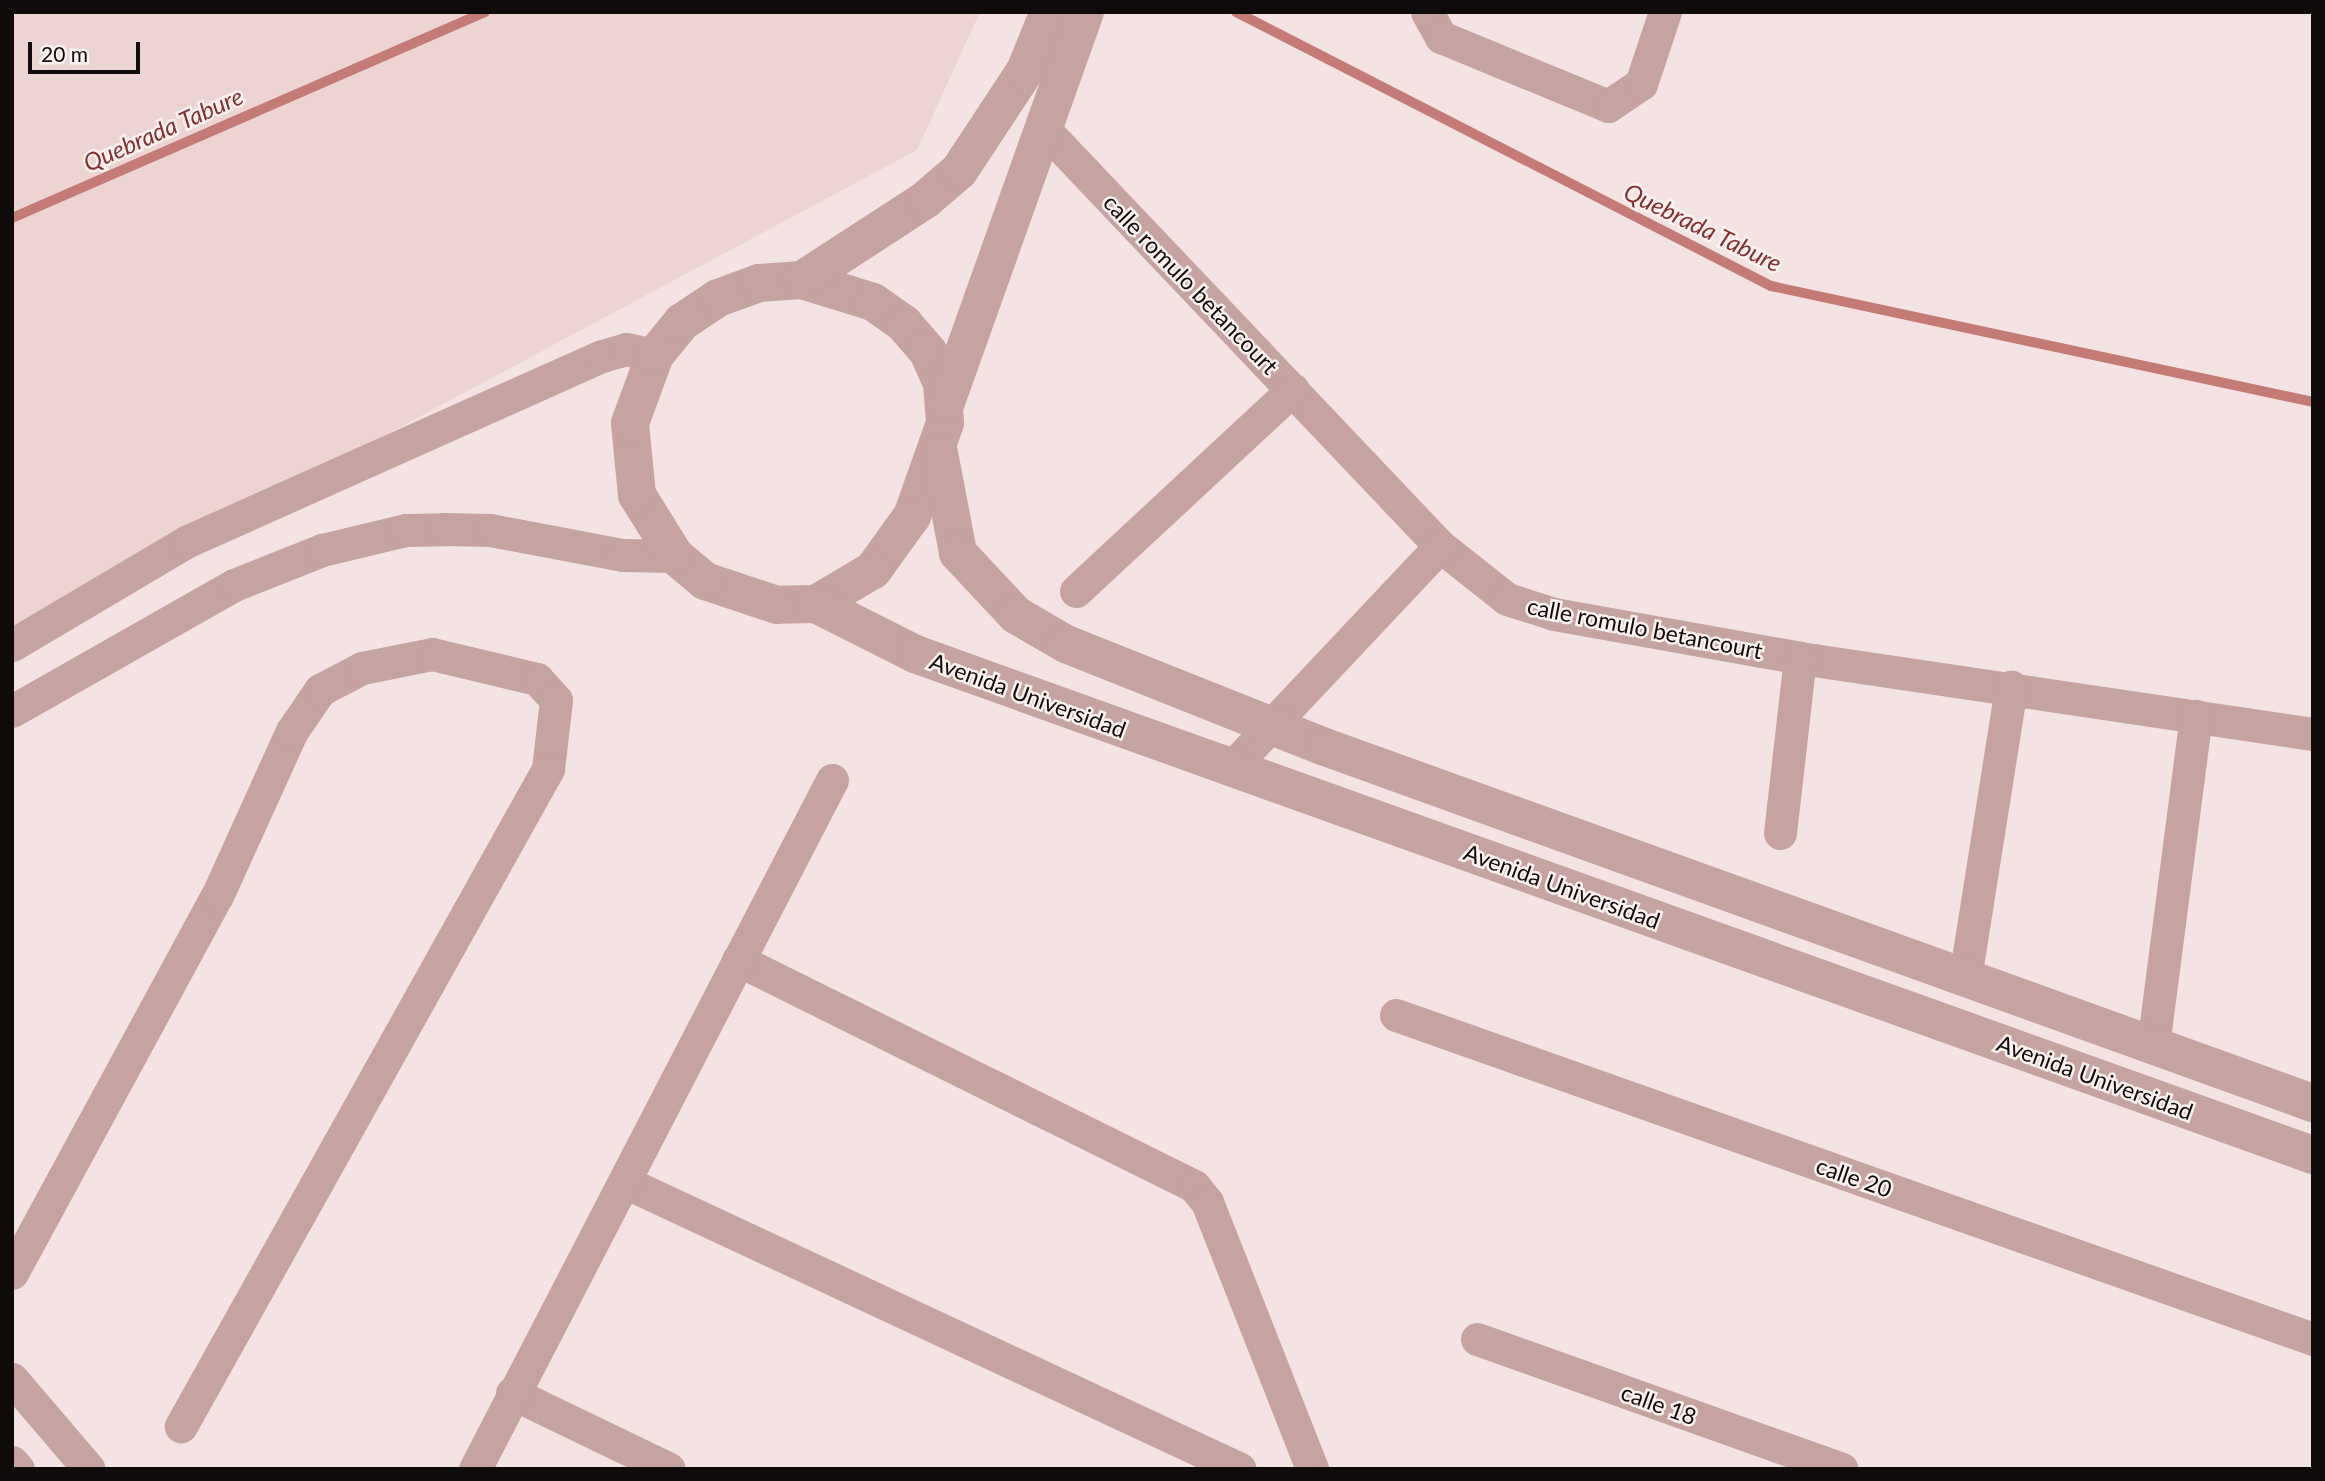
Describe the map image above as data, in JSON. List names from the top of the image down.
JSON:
{
  "streets": {
    "street": [
      "calle romulo betancourt",
      "Avenida Universidad",
      "calle 20",
      "calle 18"
    ]
  },
  "water": ["Quebrada Tabure"],
  "scale_bar": "20 m"
}
